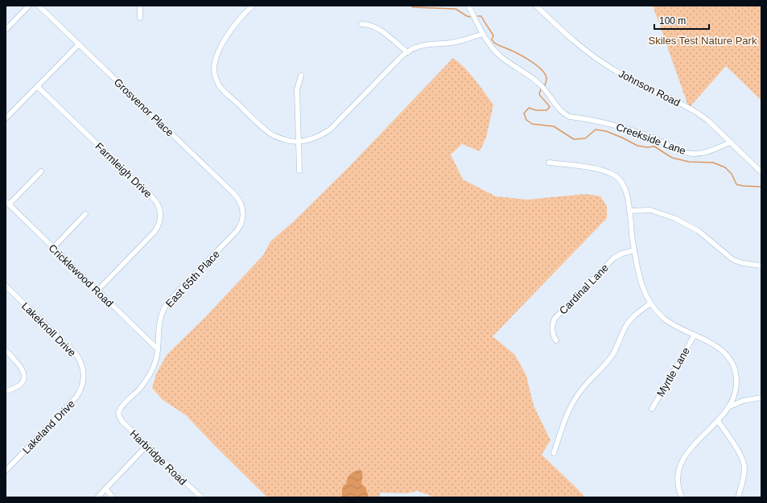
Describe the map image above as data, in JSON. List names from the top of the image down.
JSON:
{
  "streets": {
    "street": [
      "Johnson Road",
      "Grosvenor Place",
      "Creekside Lane",
      "Farmleigh Drive",
      "Cricklewood Road",
      "East 65th Place",
      "Cardinal Lane",
      "Lakeknoll Drive",
      "Myrtle Lane",
      "Lakeland Drive",
      "Harbridge Road"
    ]
  },
  "crossings": [
    ["Johnson Road", "Creekside Lane"],
    ["Grosvenor Place", "East 65th Place"],
    ["Farmleigh Drive", "Cricklewood Road"],
    ["Cricklewood Road", "East 65th Place"],
    ["East 65th Place", "Harbridge Road"],
    ["Lakeknoll Drive", "Lakeland Drive"]
  ],
  "parks": ["Skiles Test Nature Park"],
  "scale_bar": "100 m"
}
